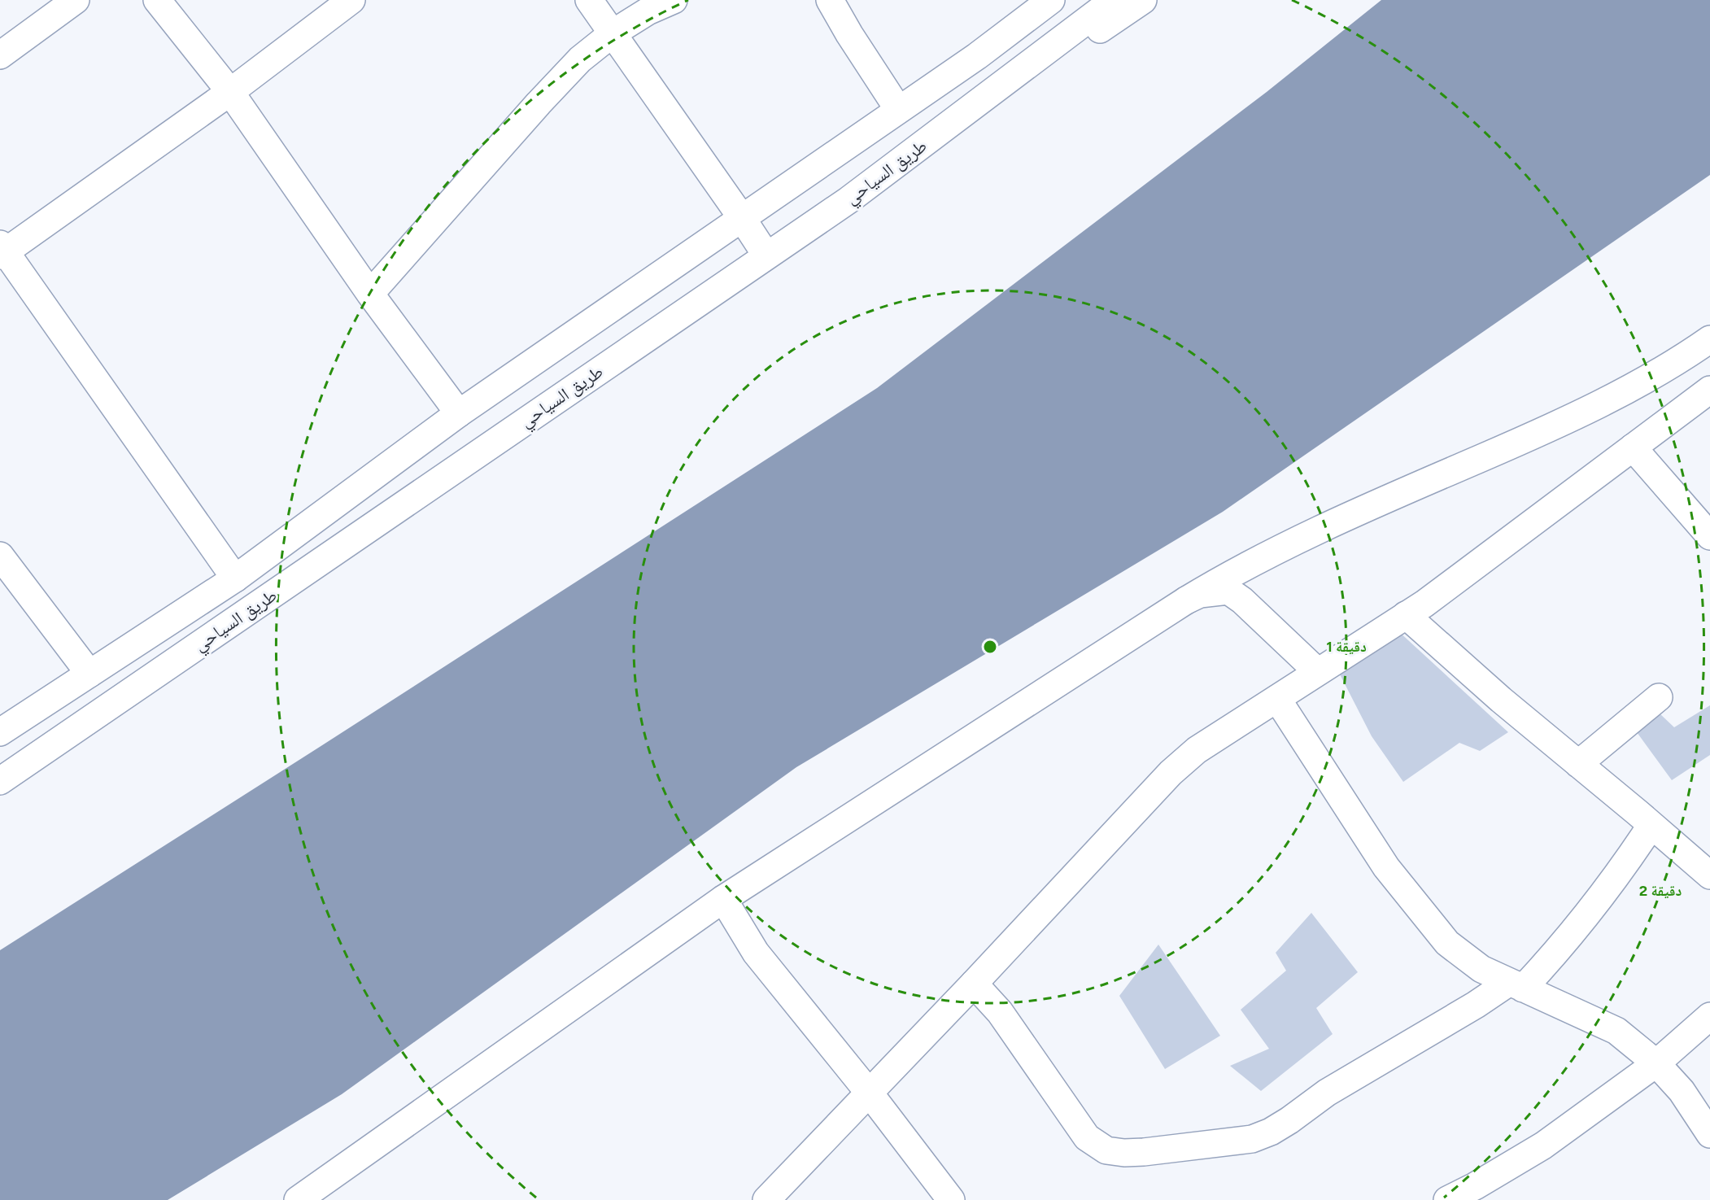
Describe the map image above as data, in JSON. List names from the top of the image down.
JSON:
{
  "streets": {
    "street": ["طريق السياحي"]
  },
  "rings": ["1 دقيقة", "2 دقيقة"]
}
